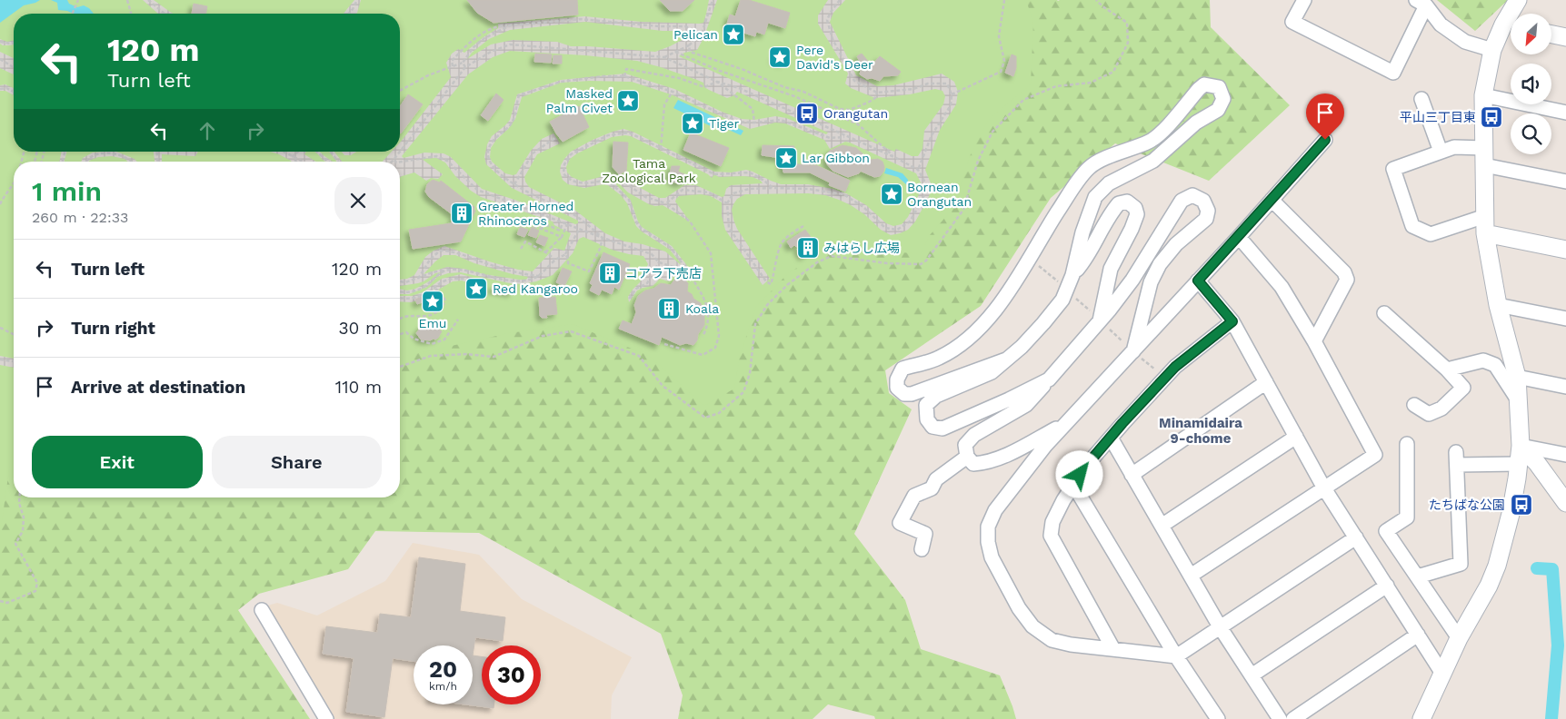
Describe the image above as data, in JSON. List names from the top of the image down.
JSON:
{
  "districts": ["Minamidaira 9-chome"],
  "parks": ["Tama Zoological Park"],
  "places": {
    "place": [
      "Pelican",
      "Pere David's Deer",
      "Masked Palm Civet",
      "Tiger",
      "Lar Gibbon",
      "Bornean Orangutan",
      "Red Kangaroo",
      "Emu"
    ],
    "bus stop": ["Orangutan", "平山三丁目東", "たちばな公園"],
    "building": [
      "Greater Horned Rhinoceros",
      "みはらし広場",
      "コアラ下売店",
      "Koala"
    ]
  },
  "north": "bottom left",
  "page": {
    "turn": ["120 m", "Turn left"],
    "heading": ["1 min", "260 m · 22:33"],
    "list": [
      {
        "name": "Turn left",
        "value": "120 m"
      },
      {
        "name": "Turn right",
        "value": "30 m"
      },
      {
        "name": "Arrive at destination",
        "value": "110 m"
      }
    ],
    "buttons": ["Exit", "Share"],
    "speed": "20 km/h",
    "limit": "30"
  }
}
